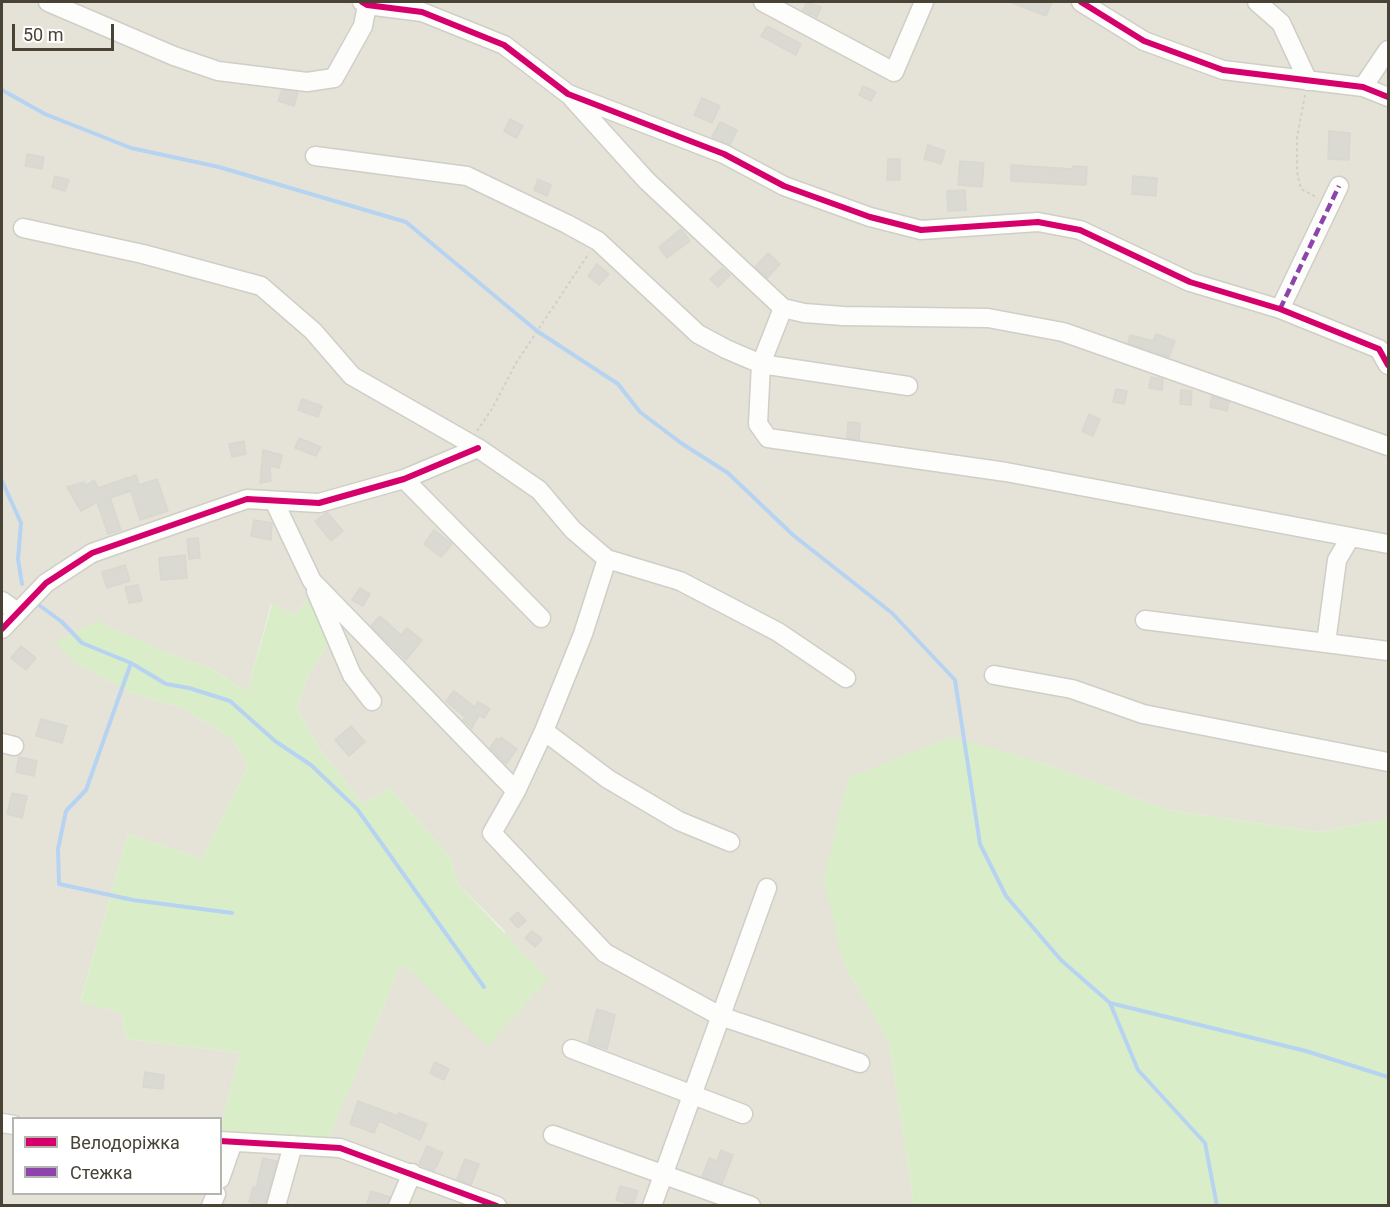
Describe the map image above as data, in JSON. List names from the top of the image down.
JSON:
{
  "legend": ["Велодоріжка", "Стежка"],
  "scale_bar": "50 m"
}
